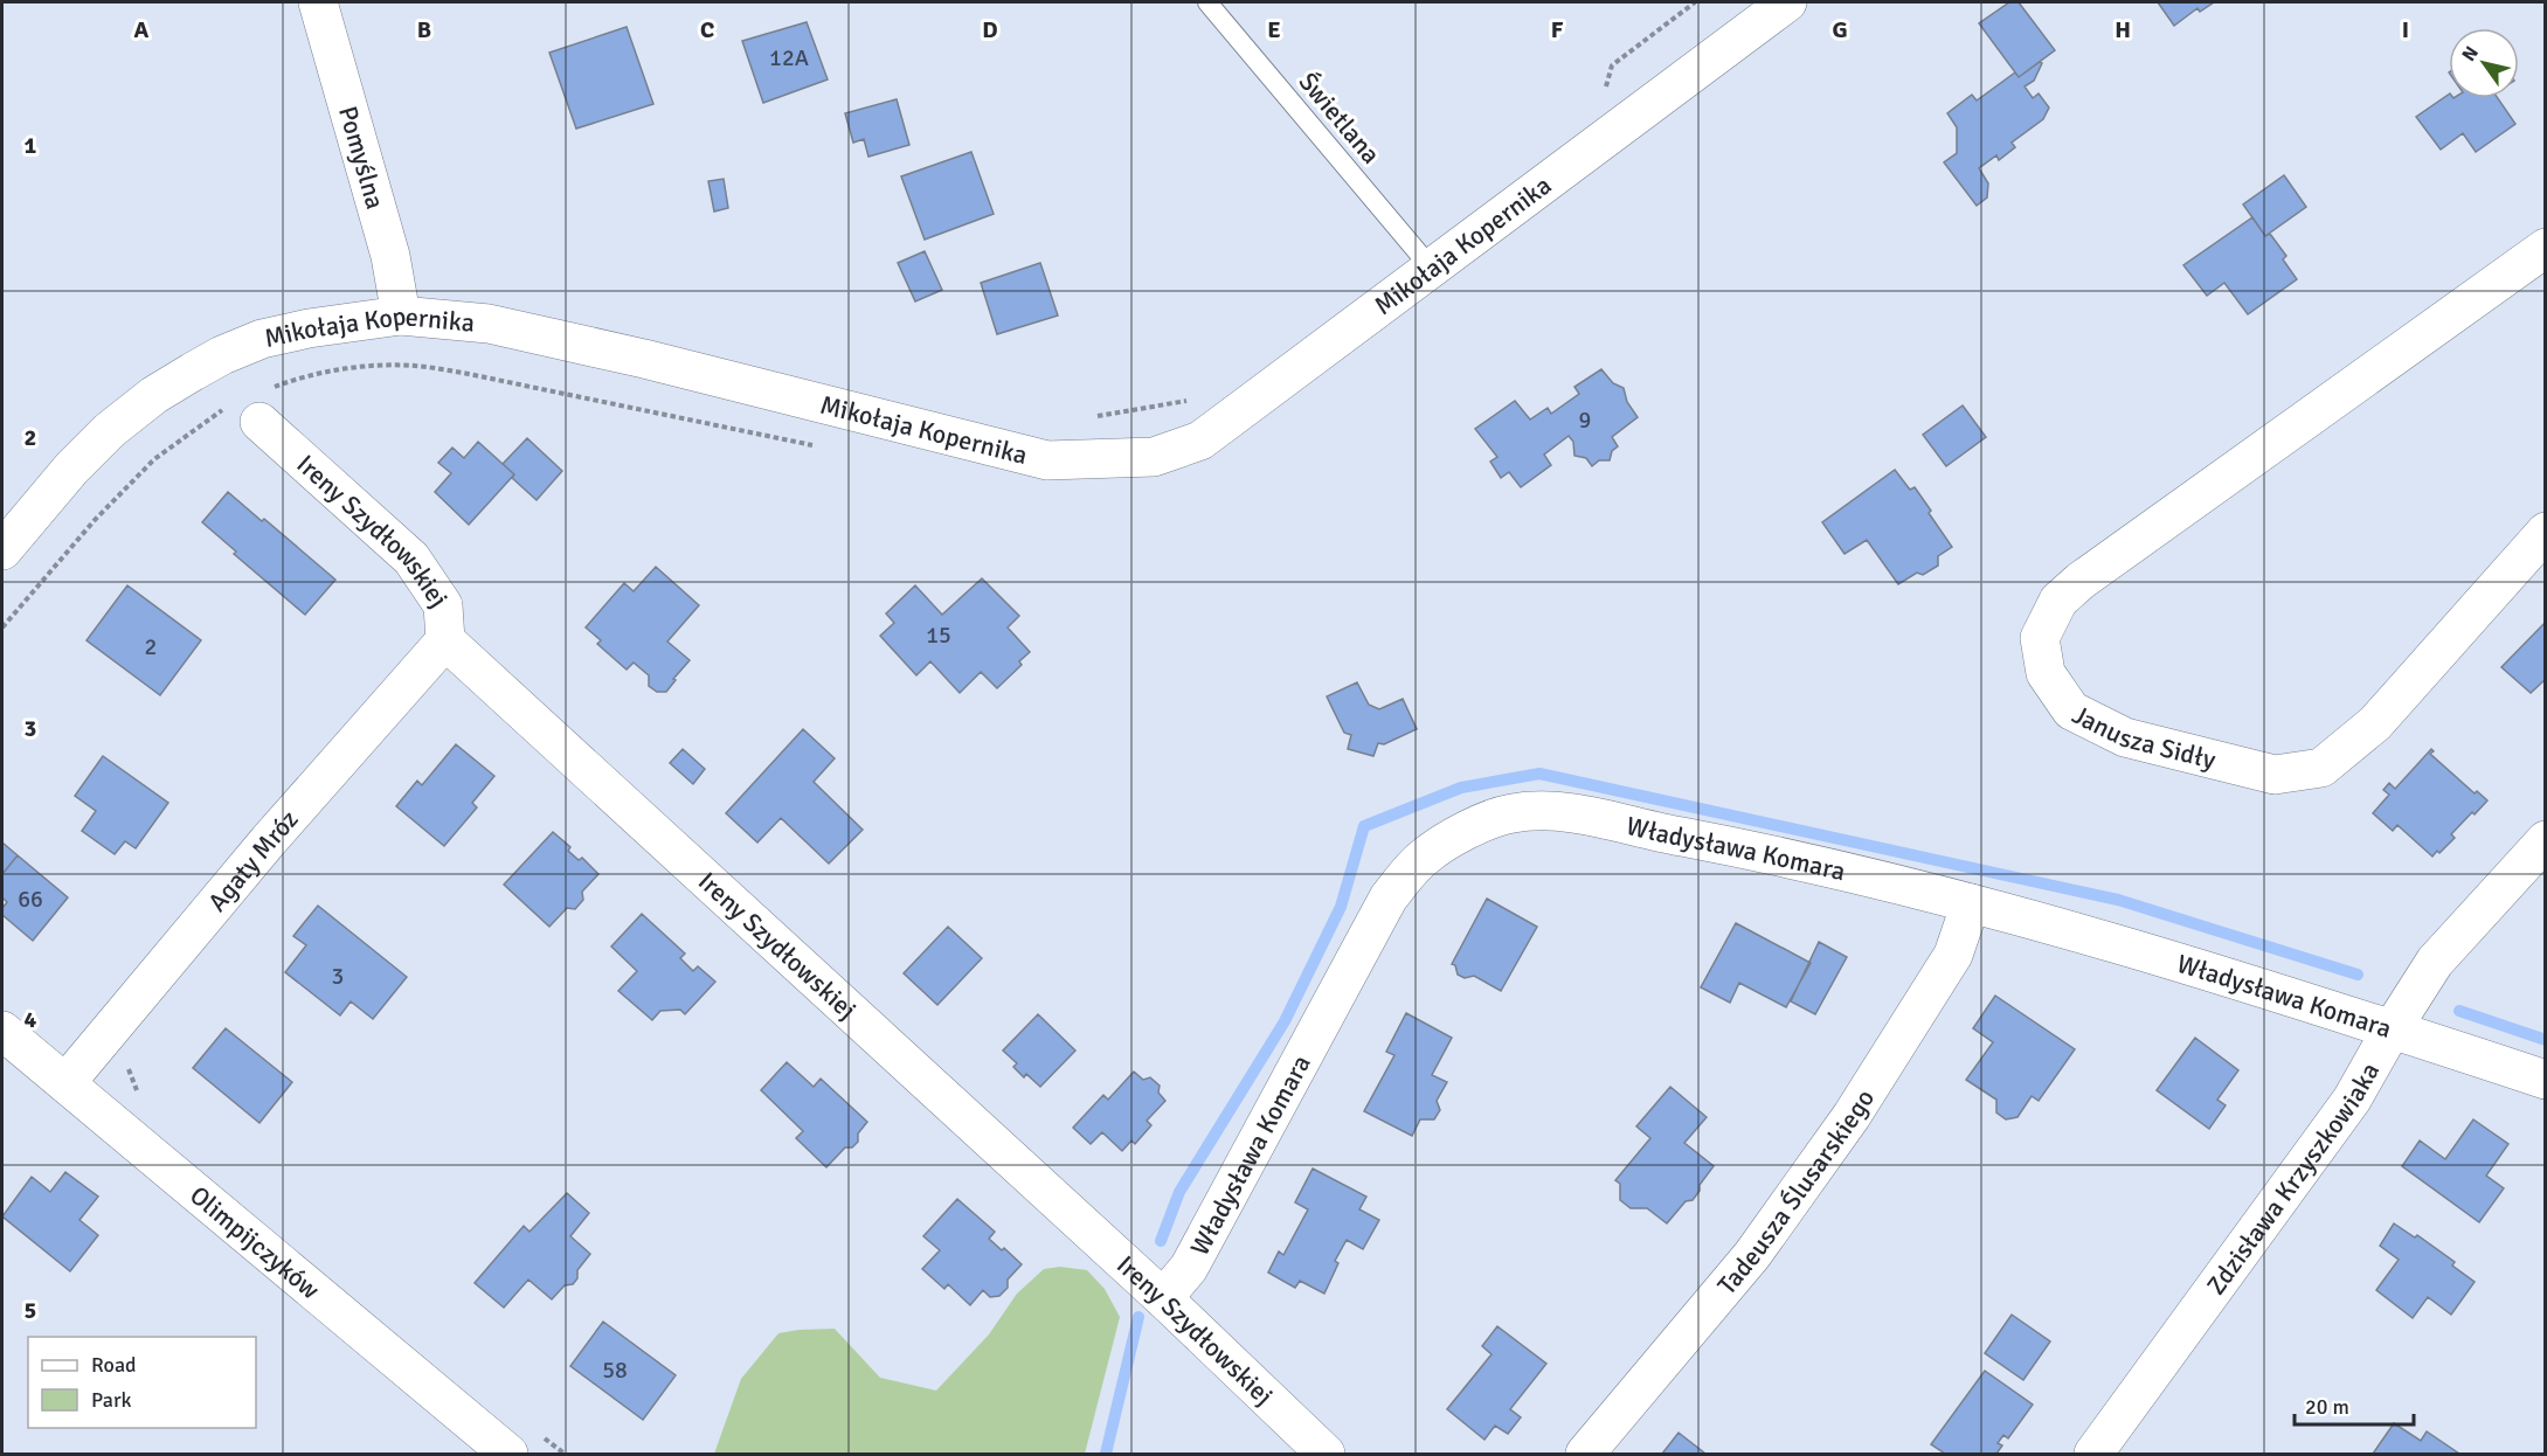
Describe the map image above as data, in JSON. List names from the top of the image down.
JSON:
{
  "streets": {
    "street": [
      "Pomyślna",
      "Mikołaja Kopernika",
      "Ireny Szydłowskiej",
      "Janusza Sidły",
      "Władysława Komara",
      "Agaty Mróz",
      "Zdzisława Krzyszkowiaka",
      "Tadeusza Ślusarskiego",
      "Olimpijczyków"
    ],
    "lane": ["Świetlana"]
  },
  "crossings": [
    ["Świetlana", "Mikołaja Kopernika"],
    ["Pomyślna", "Mikołaja Kopernika"],
    ["Ireny Szydłowskiej", "Władysława Komara"],
    ["Ireny Szydłowskiej", "Agaty Mróz"],
    ["Władysława Komara", "Zdzisława Krzyszkowiaka"],
    ["Władysława Komara", "Tadeusza Ślusarskiego"],
    ["Agaty Mróz", "Olimpijczyków"]
  ],
  "house_numbers": [
    "12A",
    "9",
    "15",
    "2",
    "66",
    "3",
    "58"
  ],
  "legend": ["Road", "Park"],
  "scale_bar": "20 m",
  "north": "top left",
  "grid": {
    "columns": [
      "A",
      "B",
      "C",
      "D",
      "E",
      "F",
      "G",
      "H",
      "I"
    ],
    "rows": [
      "1",
      "2",
      "3",
      "4",
      "5"
    ]
  }
}
